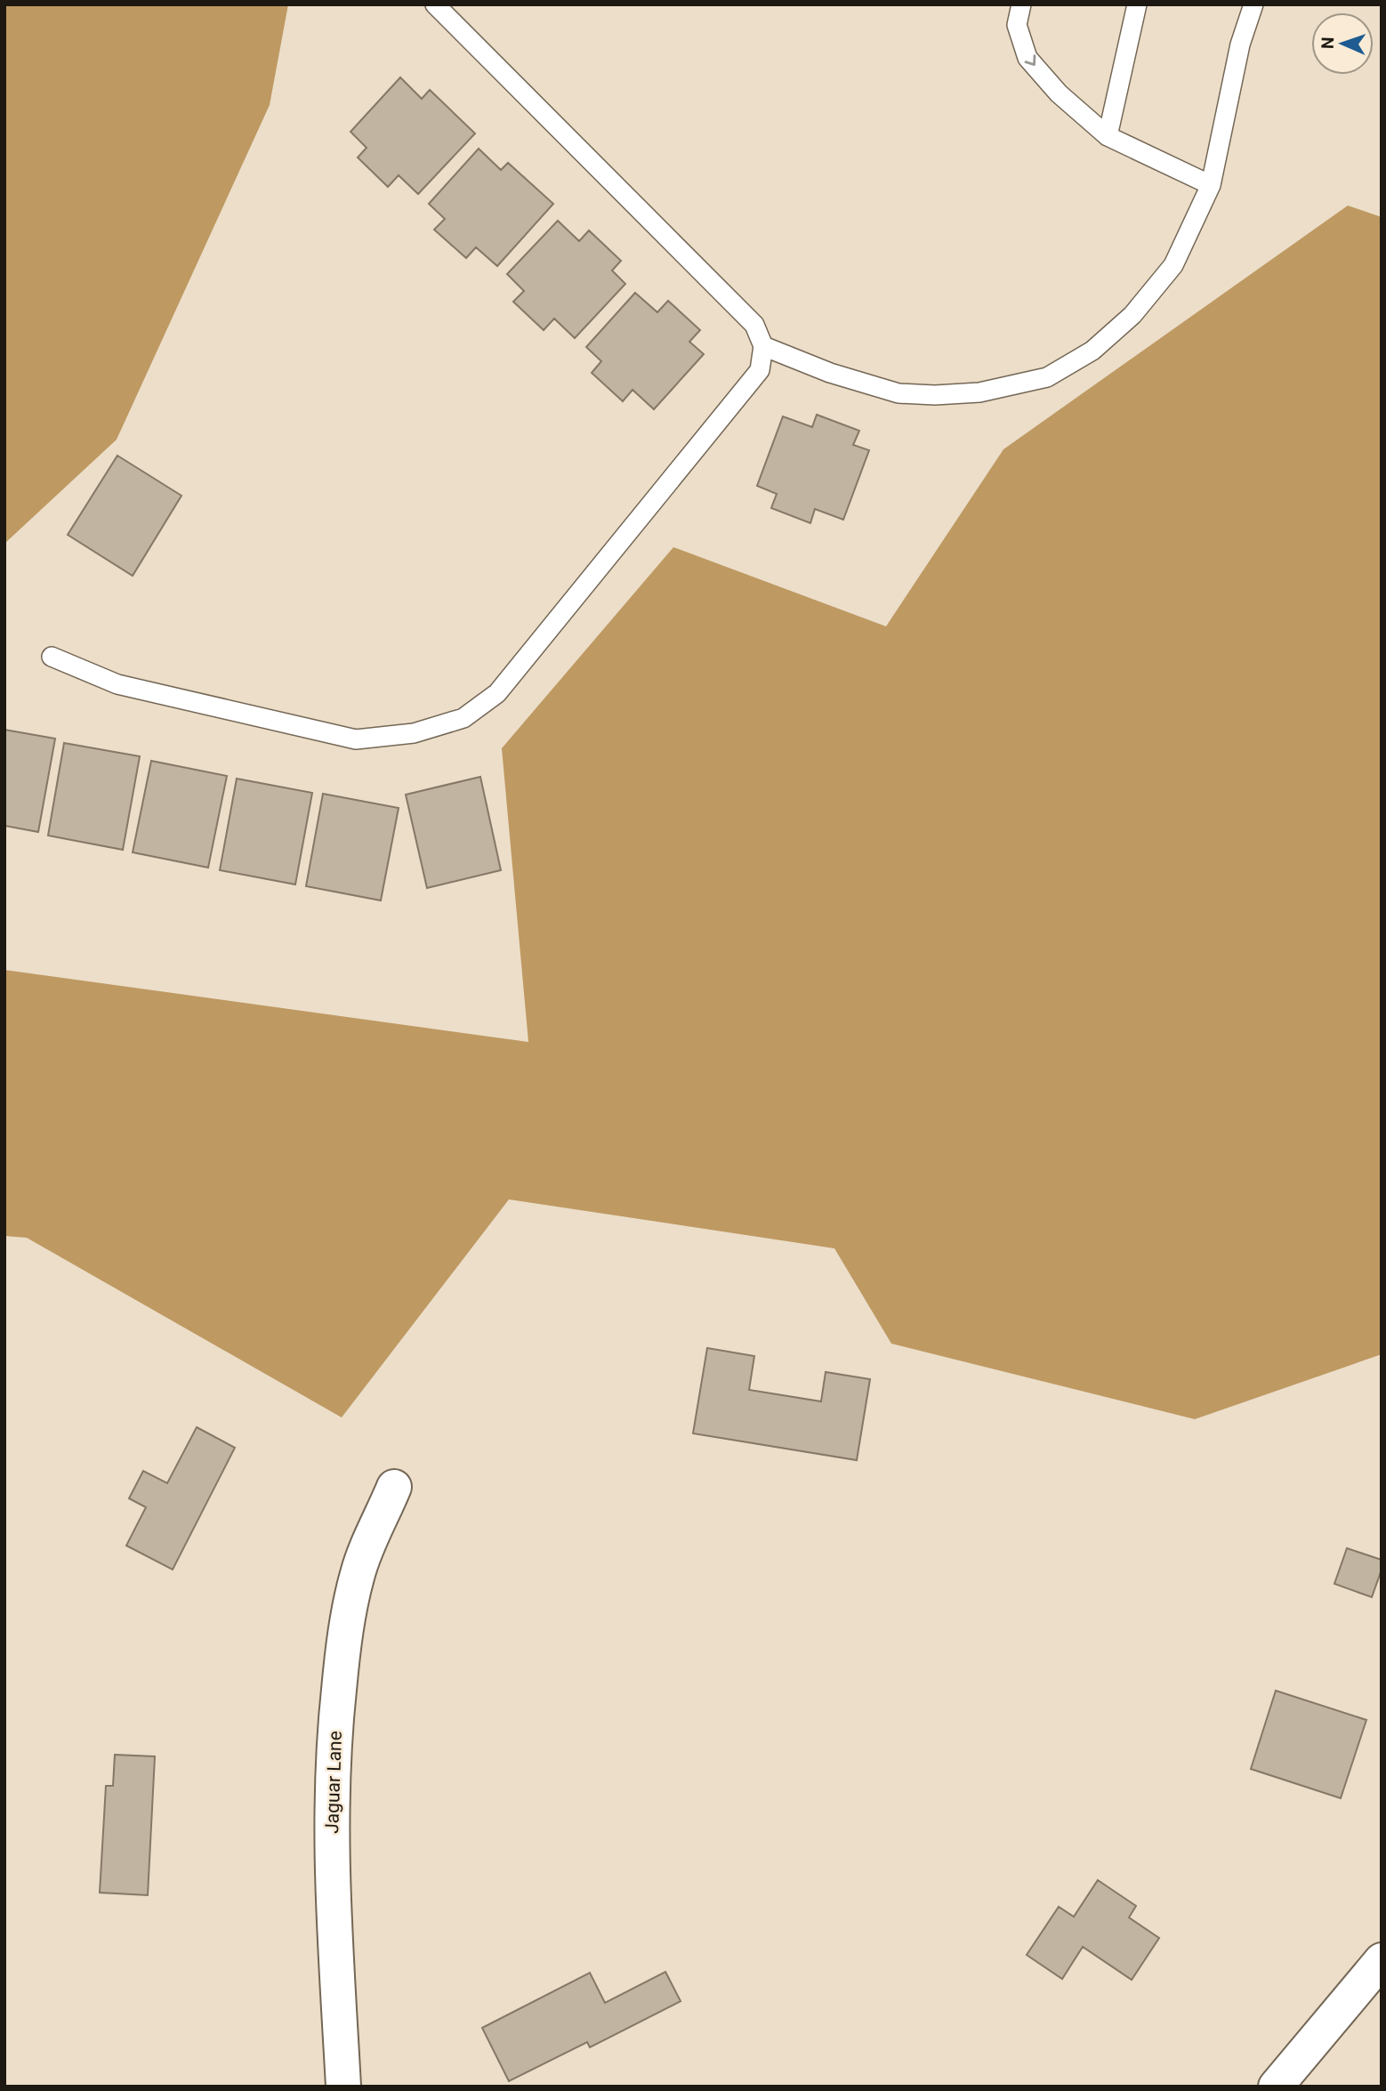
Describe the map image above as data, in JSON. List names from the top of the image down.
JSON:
{
  "streets": {
    "street": ["Jaguar Lane"]
  },
  "north": "left"
}
